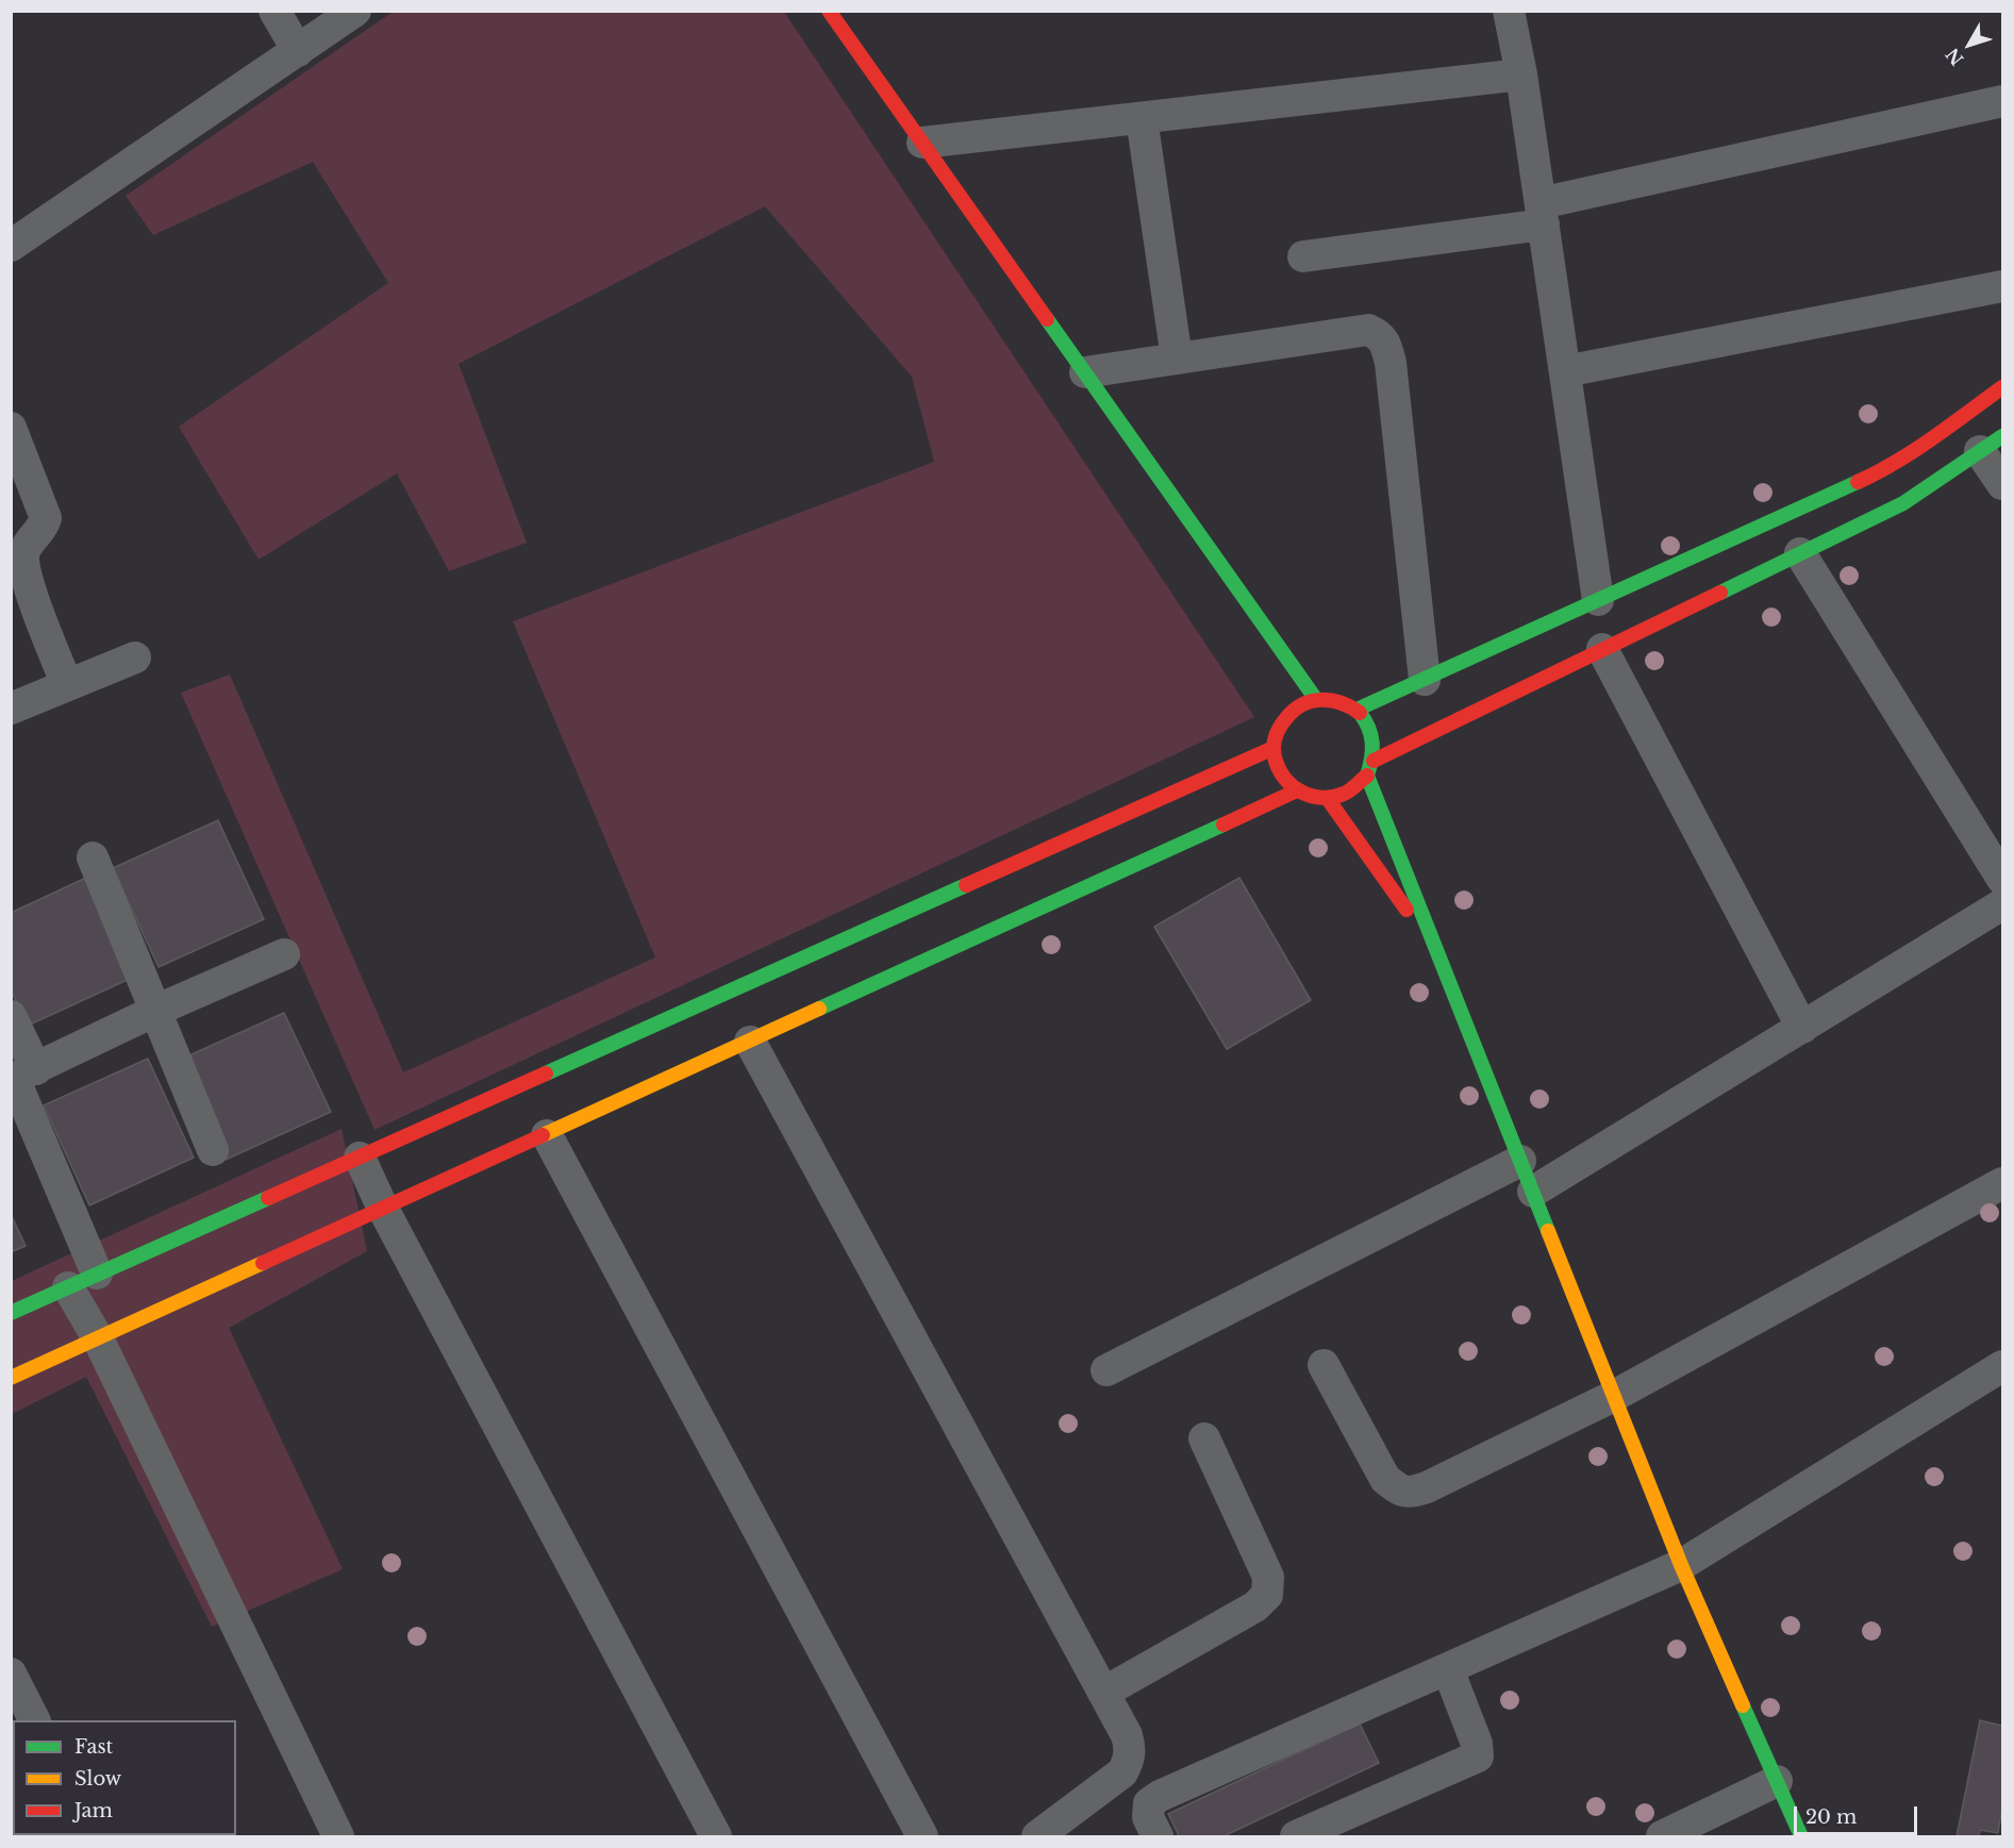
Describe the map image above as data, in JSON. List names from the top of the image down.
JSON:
{
  "legend": ["Fast", "Slow", "Jam"],
  "scale_bar": "20 m",
  "north": "bottom left"
}
